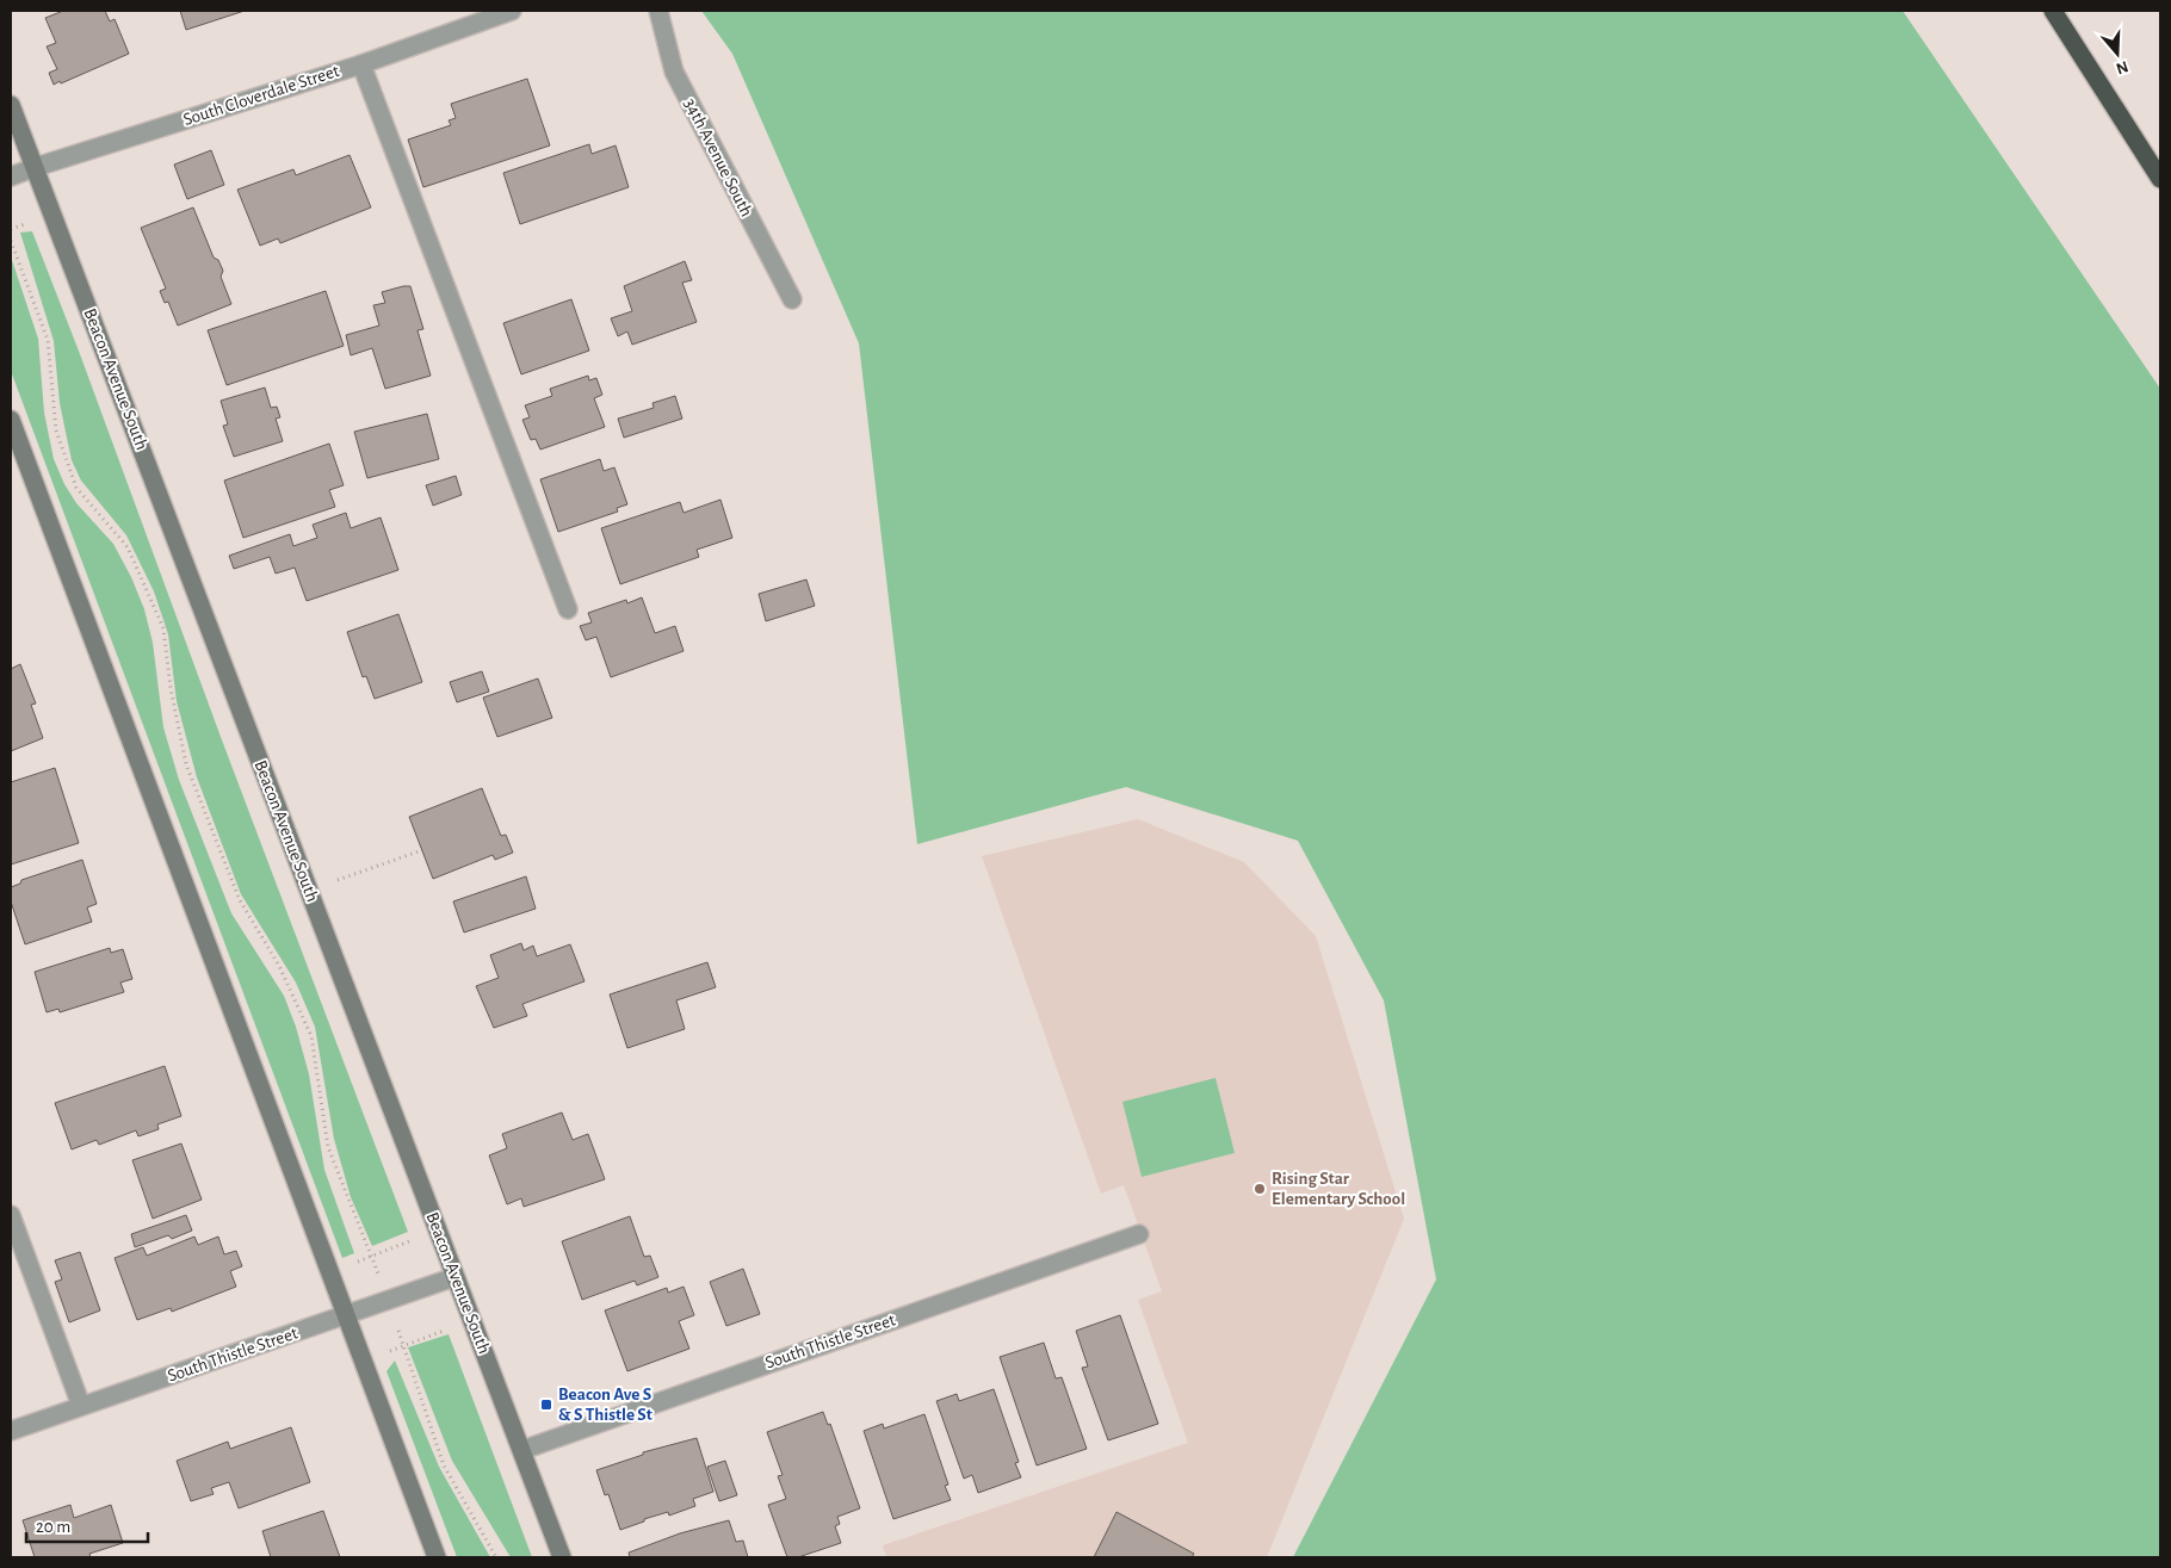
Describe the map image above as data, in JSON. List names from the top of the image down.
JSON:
{
  "streets": {
    "main road": ["Beacon Avenue South"],
    "street": ["South Cloverdale Street", "34th Avenue South", "South Thistle Street"]
  },
  "crossings": [
    ["South Cloverdale Street", "Beacon Avenue South"],
    ["Beacon Avenue South", "South Thistle Street"]
  ],
  "places": {
    "other": ["Rising Star Elementary School"],
    "transit": ["Beacon Ave S & S Thistle St"]
  },
  "scale_bar": "20 m",
  "north": "bottom"
}
